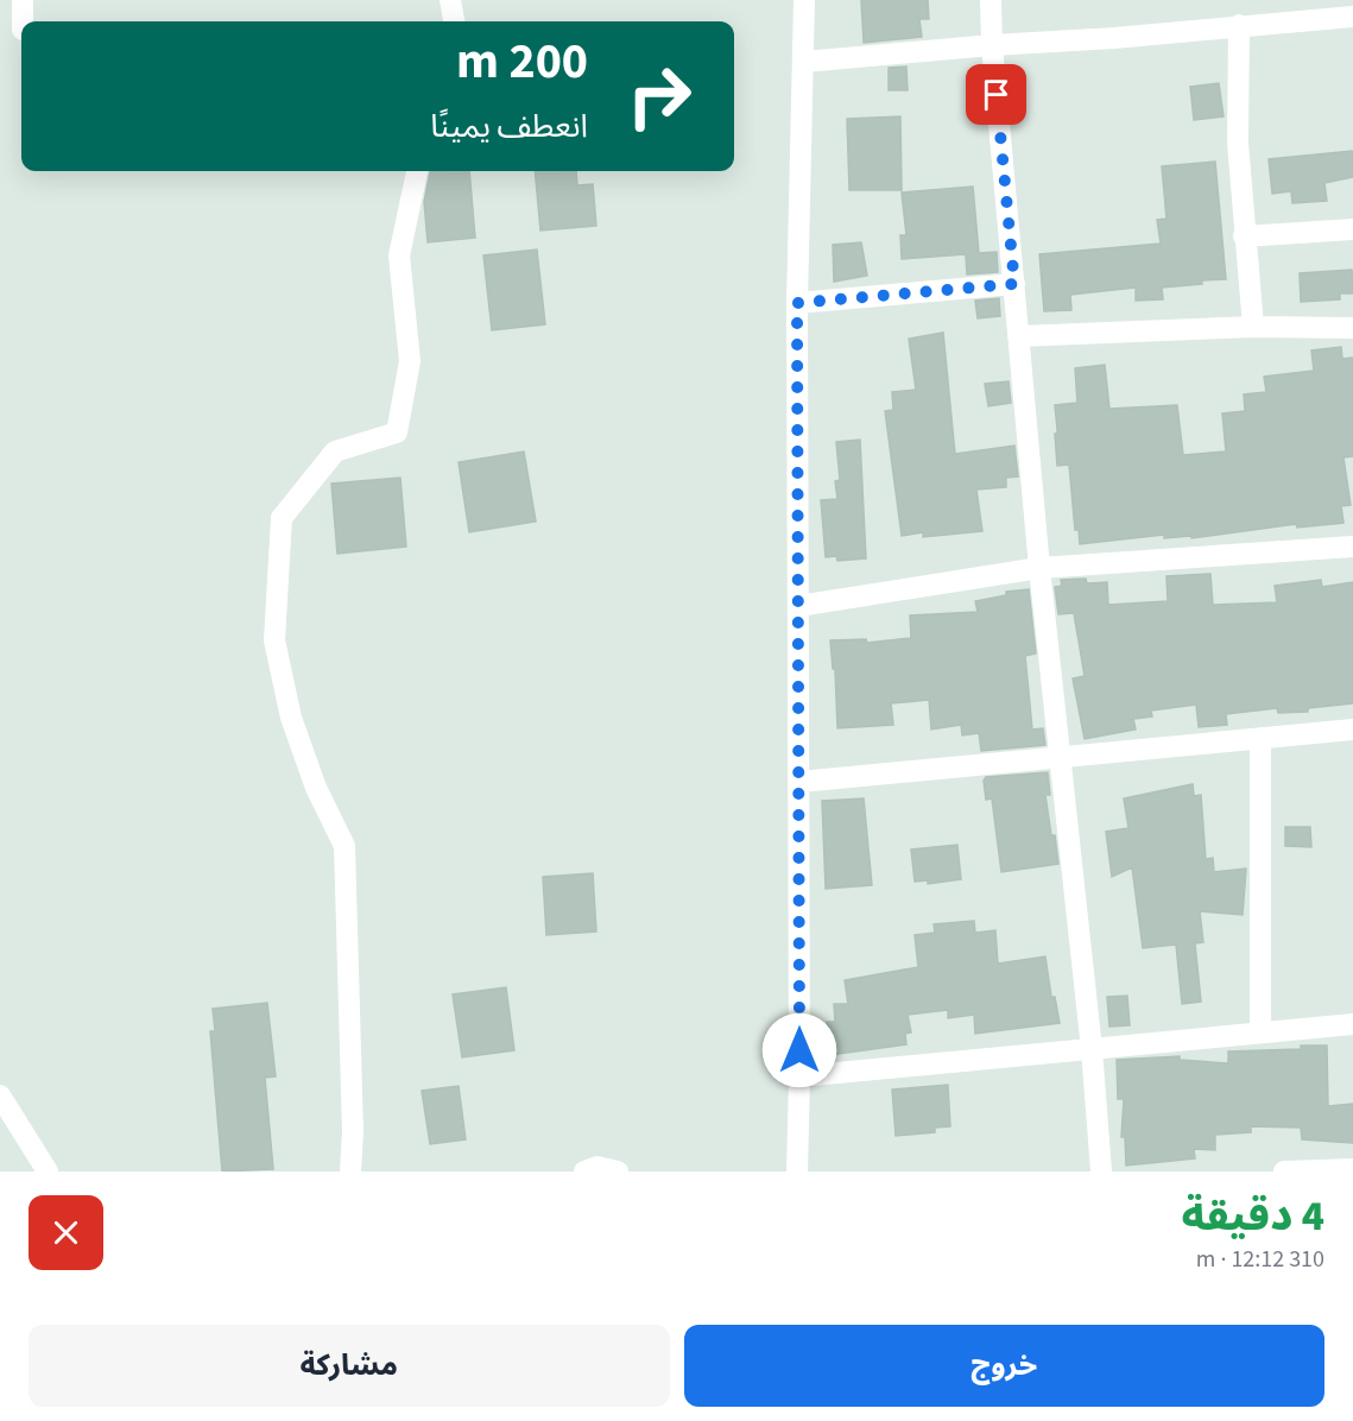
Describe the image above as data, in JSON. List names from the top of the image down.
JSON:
{
  "page": {
    "turn": ["200 m", "انعطف يمينًا"],
    "heading": ["4 دقيقة", "310 m · 12:12"],
    "buttons": ["خروج", "مشاركة"]
  }
}
